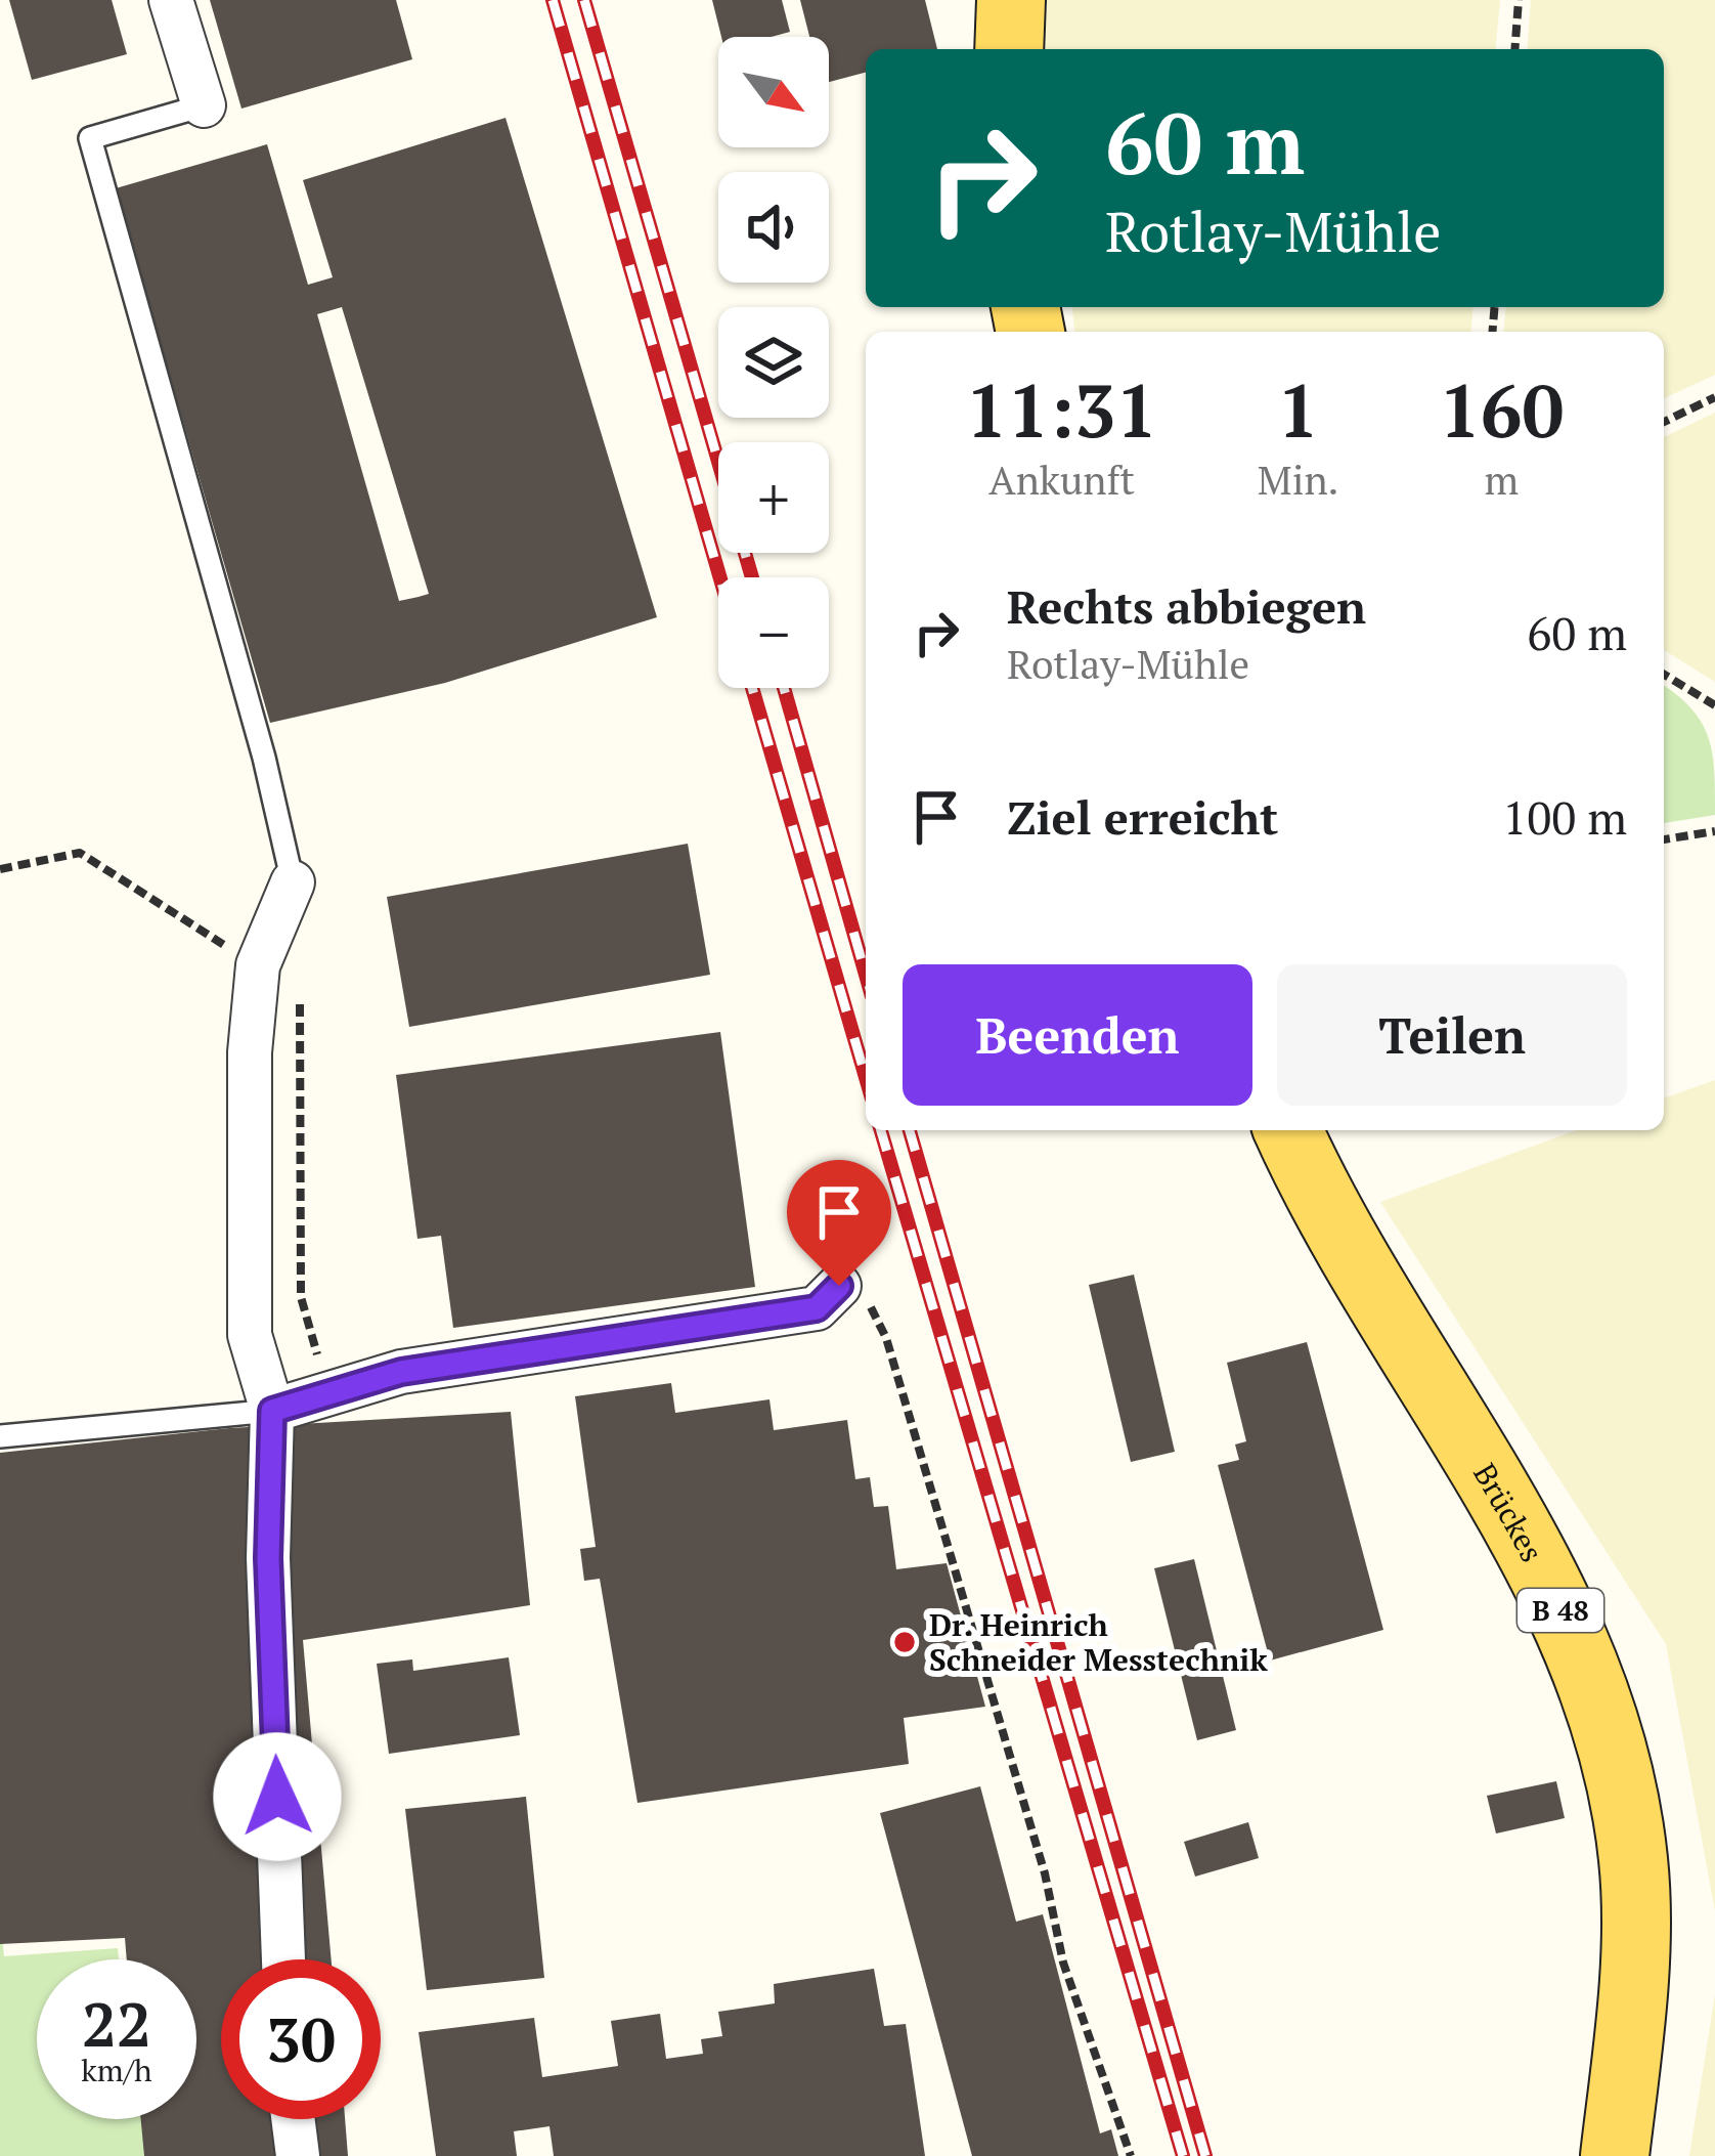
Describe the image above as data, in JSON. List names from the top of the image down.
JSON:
{
  "streets": {
    "main road": ["Brückes", "B 48"]
  },
  "places": ["Dr. Heinrich Schneider Messtechnik"],
  "north": "bottom right",
  "page": {
    "map_buttons": ["+", "−"],
    "turn": ["60 m", "Rotlay-Mühle"],
    "eta": [
      "11:31",
      "Ankunft",
      "1",
      "Min.",
      "160",
      "m"
    ],
    "list": [
      {
        "name": "Rechts abbiegen",
        "note": "Rotlay-Mühle",
        "value": "60 m"
      },
      {
        "name": "Ziel erreicht",
        "value": "100 m"
      }
    ],
    "buttons": ["Beenden", "Teilen"],
    "speed": "22 km/h",
    "limit": "30"
  }
}
